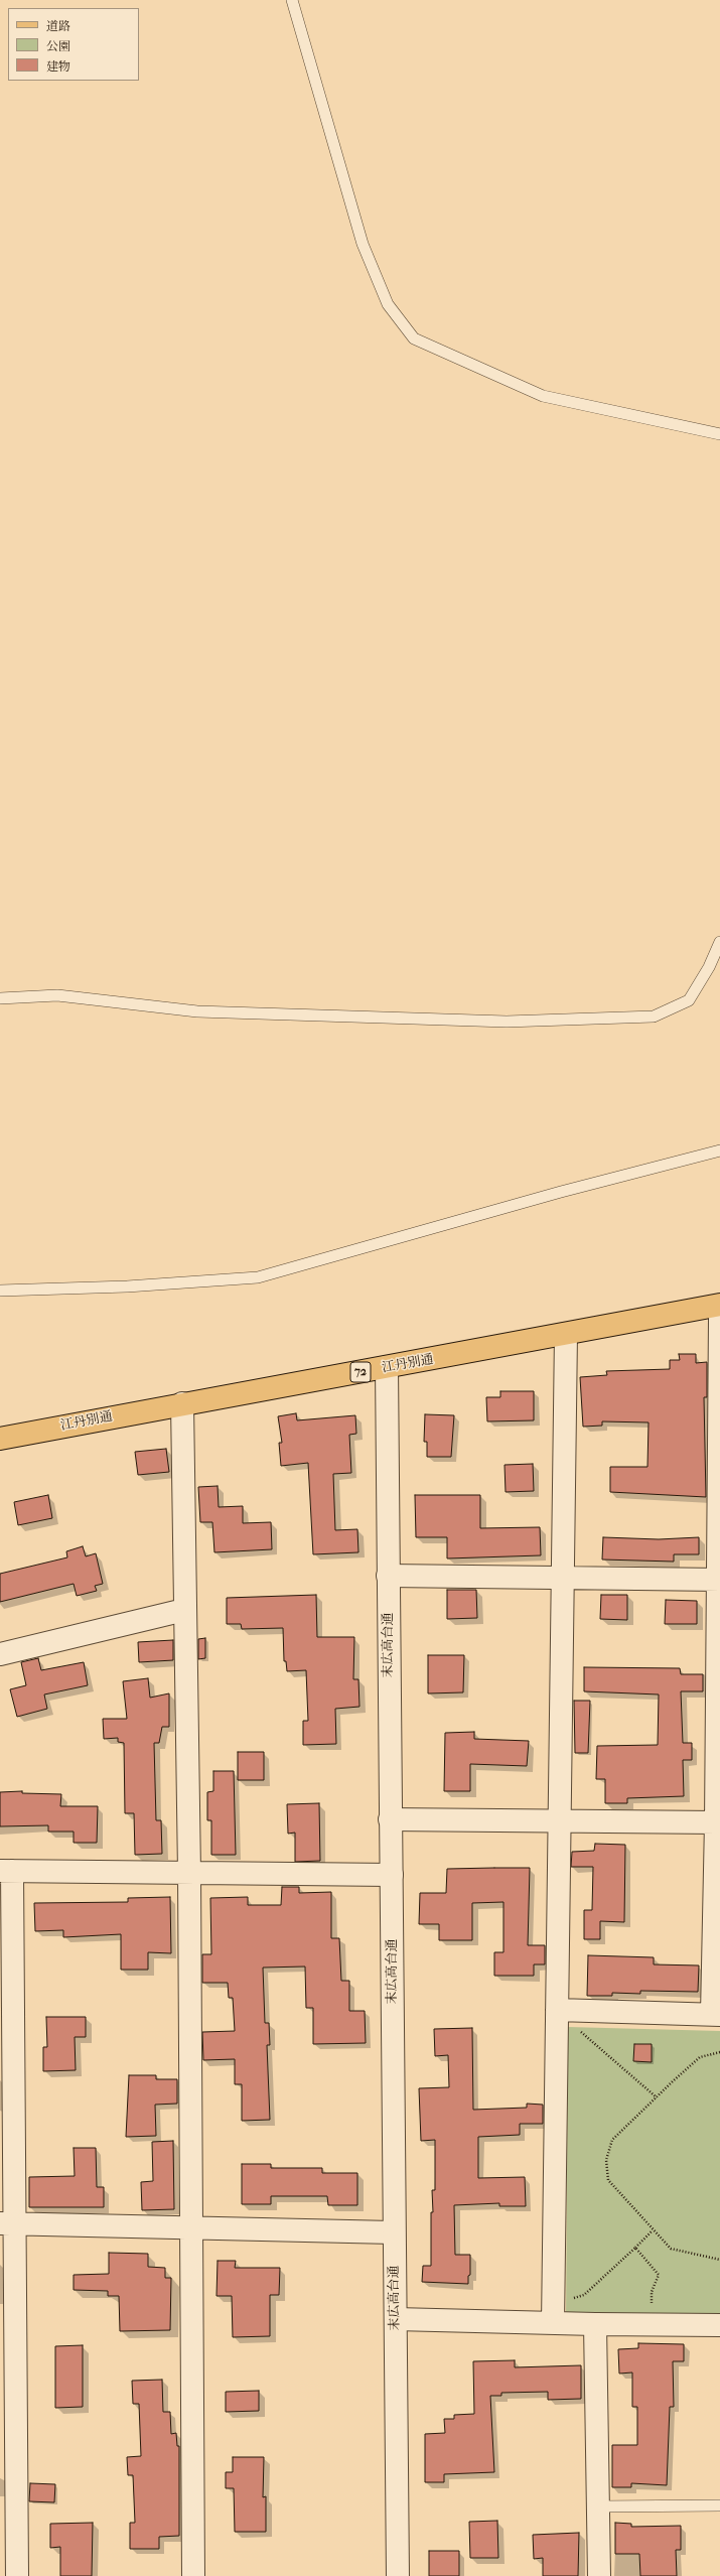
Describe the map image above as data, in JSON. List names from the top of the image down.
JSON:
{
  "streets": {
    "main road": ["江丹別通", "72"],
    "street": ["末広高台通"]
  },
  "crossings": [
    ["江丹別通", "末広高台通"]
  ],
  "legend": ["道路", "公園", "建物"]
}
